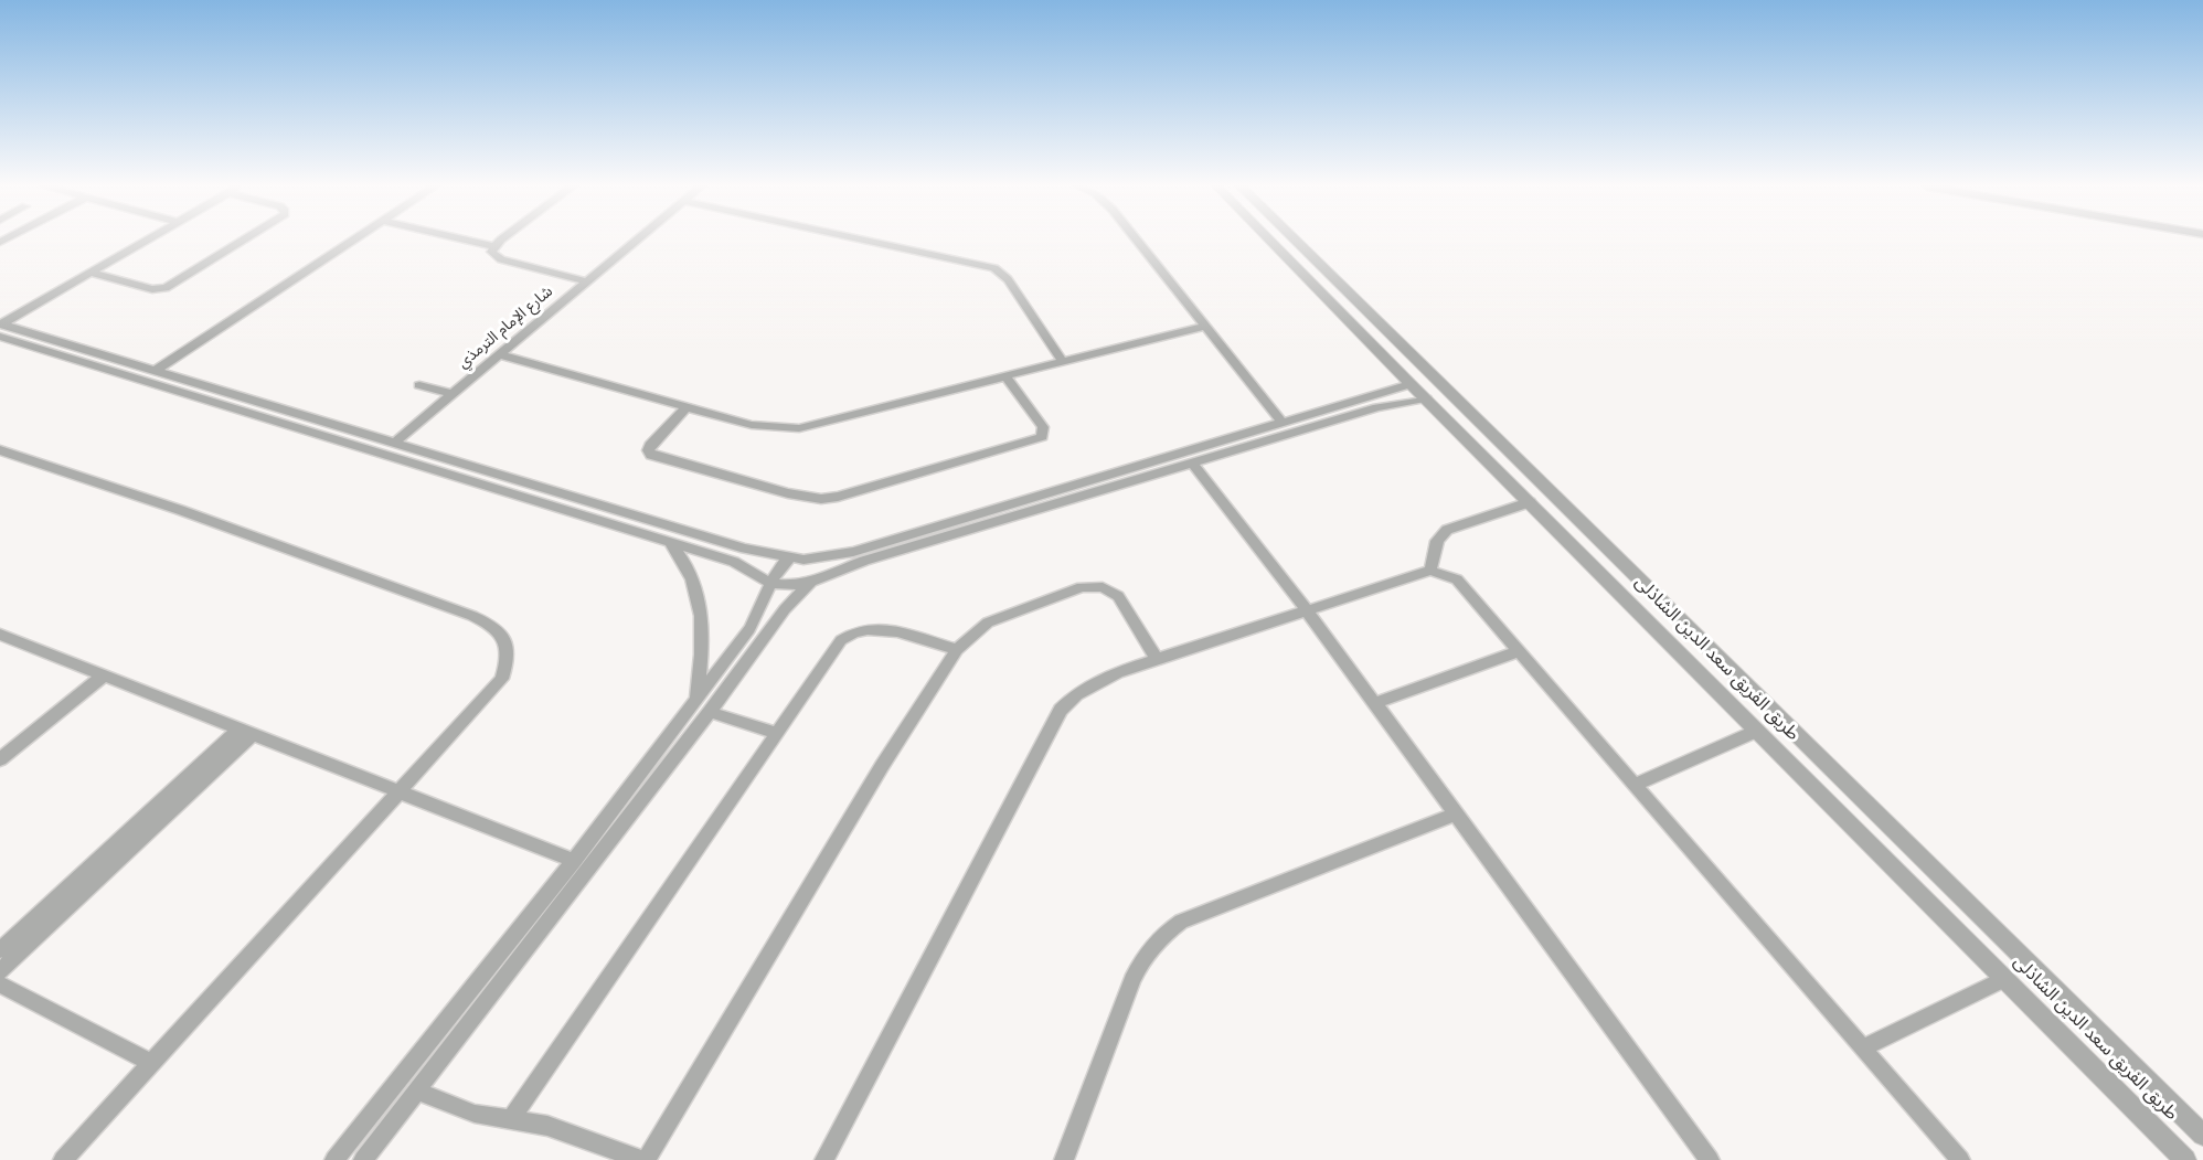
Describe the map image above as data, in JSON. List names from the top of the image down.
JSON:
{
  "streets": {
    "street": ["شارع الإمام الترمذي", "طريق الفريق سعد الدين الشاذلى"]
  }
}
